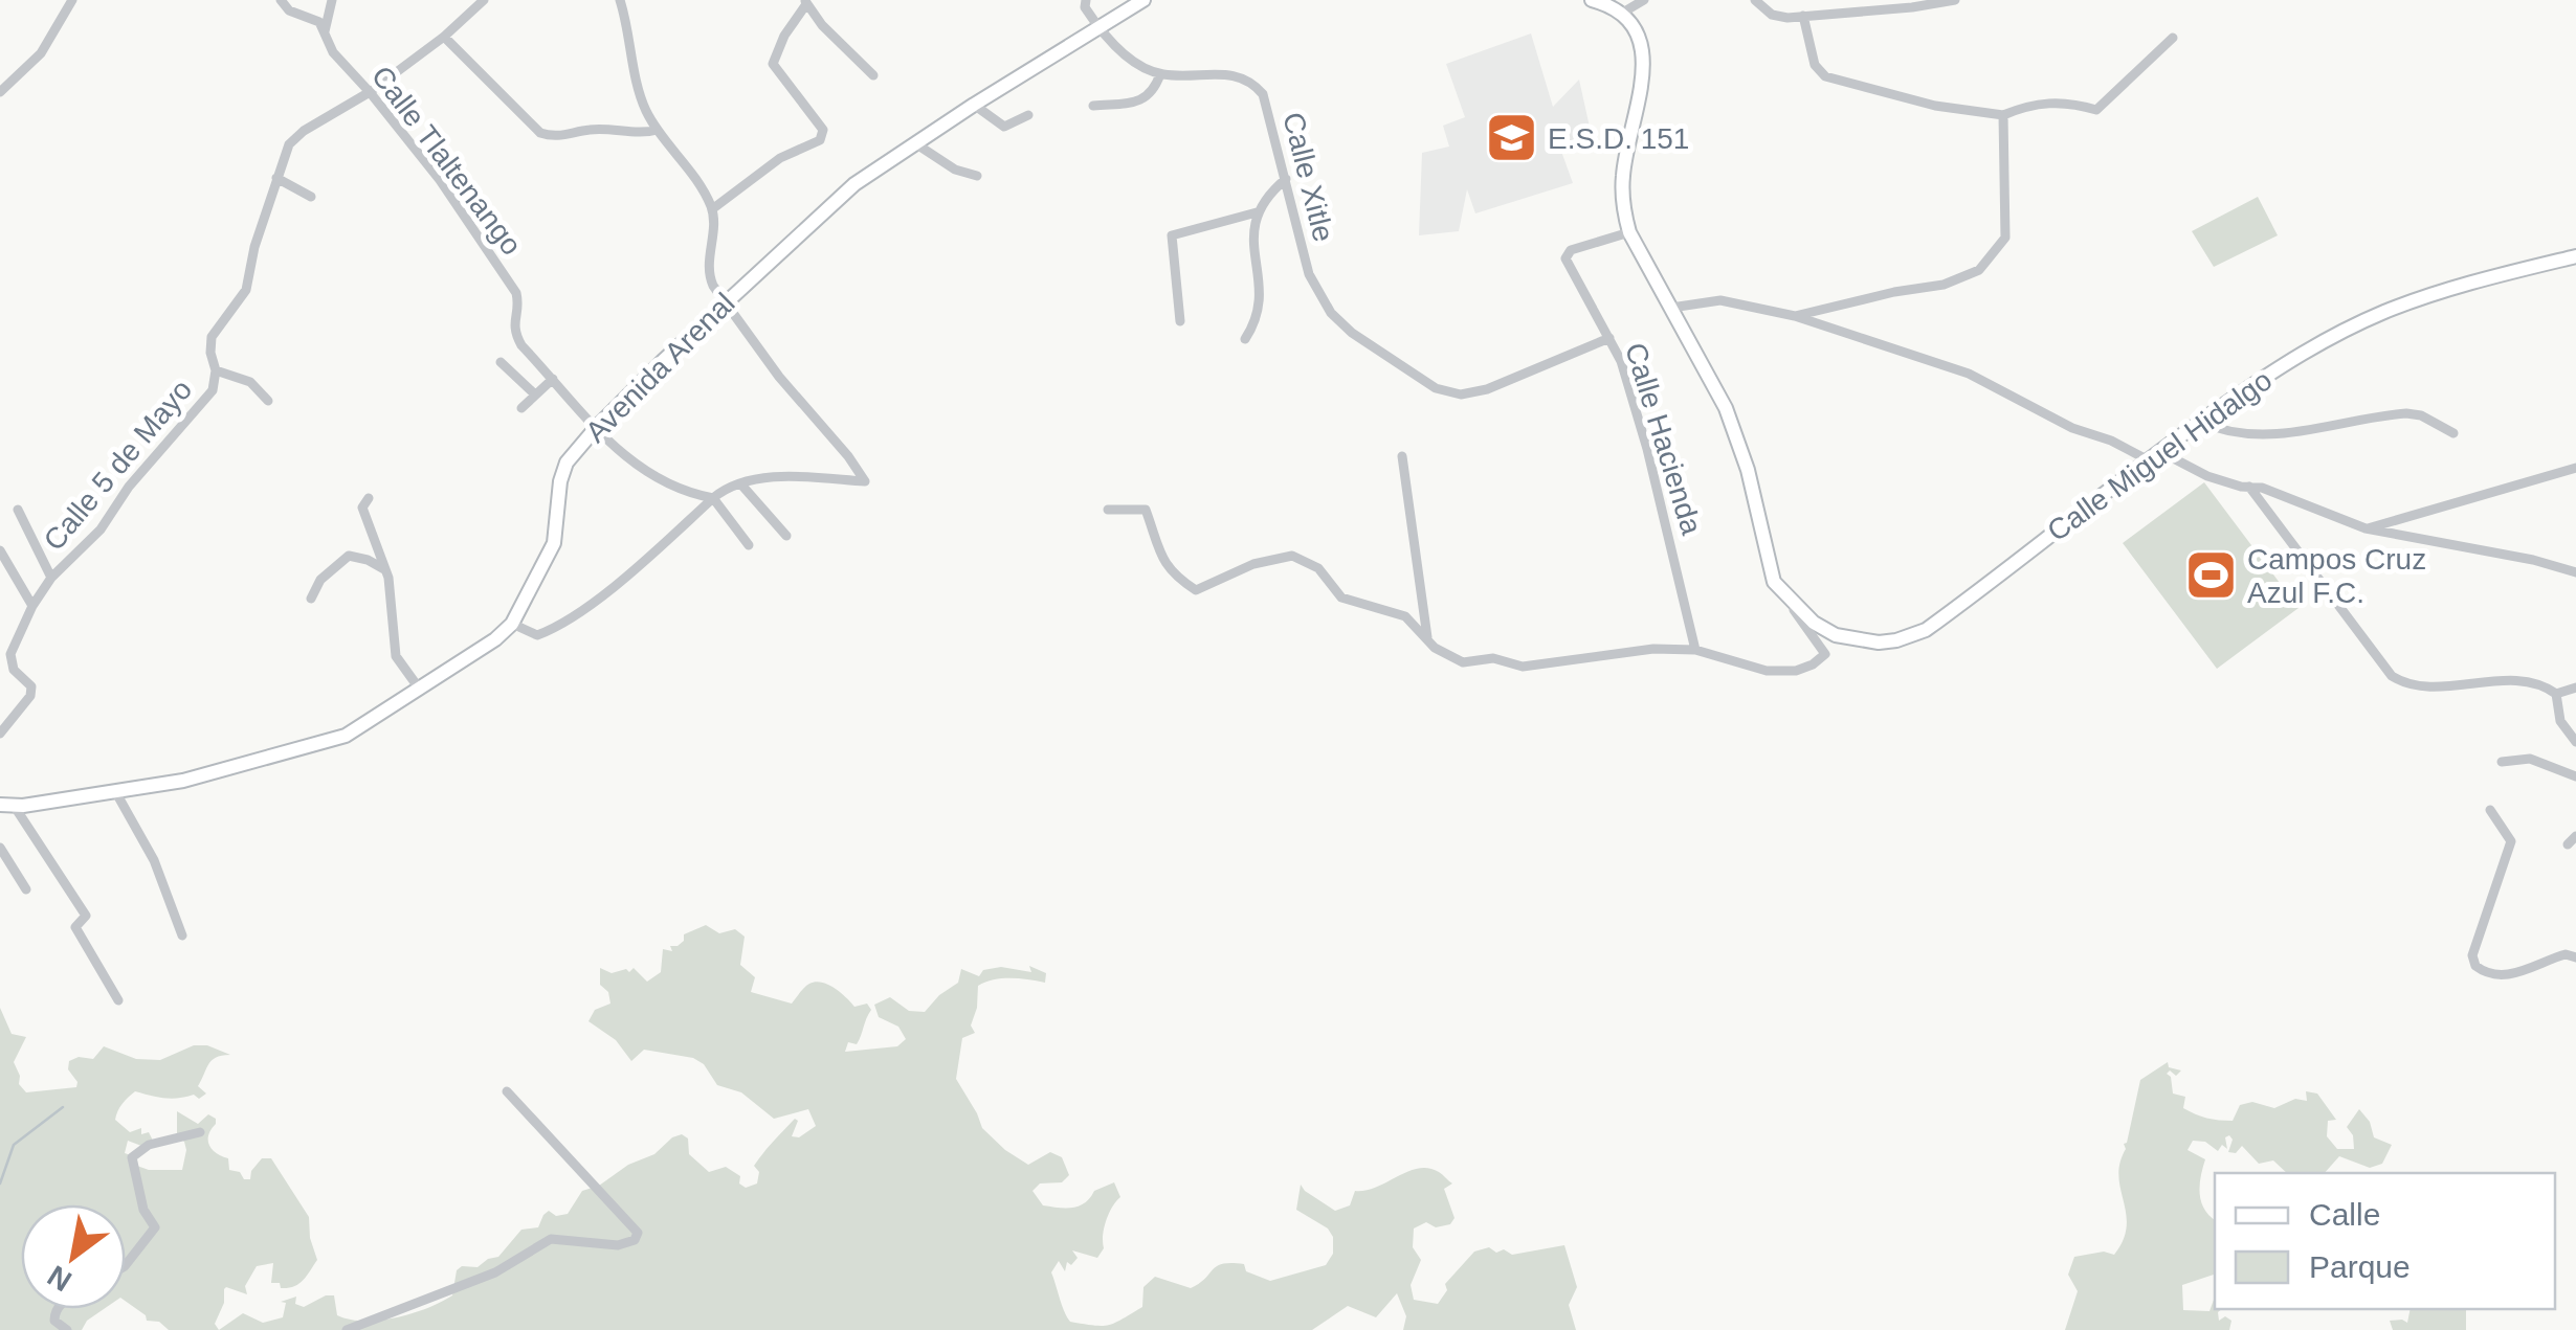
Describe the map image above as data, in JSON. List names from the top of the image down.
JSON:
{
  "streets": {
    "main road": ["Avenida Arenal", "Calle Miguel Hidalgo"],
    "street": [
      "Calle Tlaltenango",
      "Calle Xitle",
      "Calle Hacienda",
      "Calle 5 de Mayo"
    ]
  },
  "crossings": [
    ["Calle Tlaltenango", "Avenida Arenal"],
    ["Calle Tlaltenango", "Calle 5 de Mayo"],
    ["Calle Xitle", "Calle Hacienda"]
  ],
  "places": {
    "school or university": ["E.S.D. 151"],
    "sports": ["Campos Cruz Azul F.C."]
  },
  "legend": ["Calle", "Parque"],
  "north": "bottom left"
}
